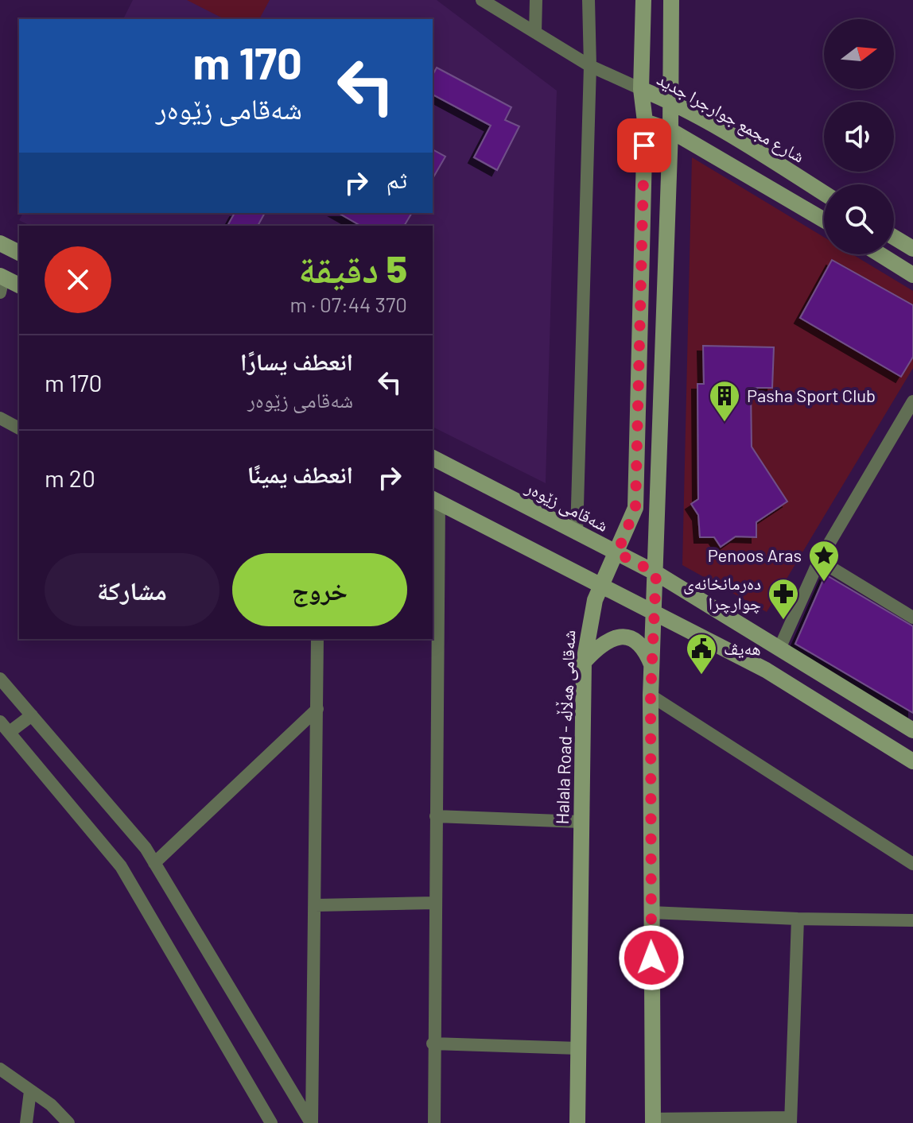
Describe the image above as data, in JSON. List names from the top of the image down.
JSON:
{
  "streets": {
    "street": ["شارع مجمع جوارجرا جديد", "شەقامی زێوەر", "Halala Road - شەقامی هەڵاڵە"]
  },
  "crossings": [
    ["شارع مجمع جوارجرا جديد", "Halala Road - شەقامی هەڵاڵە"],
    ["شەقامی زێوەر", "Halala Road - شەقامی هەڵاڵە"]
  ],
  "places": {
    "building": ["Pasha Sport Club"],
    "place": ["Penoos Aras"],
    "pharmacy": ["دەرمانخانەی چوارچرا"],
    "public building": ["ھەیڤ"]
  },
  "north": "right",
  "page": {
    "turn": ["170 m", "شەقامی زێوەر"],
    "then": "ثم",
    "heading": ["5 دقيقة", "370 m · 07:44"],
    "list": [
      {
        "name": "انعطف يسارًا",
        "note": "شەقامی زێوەر",
        "value": "170 m"
      },
      {
        "name": "انعطف يمينًا",
        "value": "20 m"
      }
    ],
    "buttons": ["خروج", "مشاركة"]
  }
}
